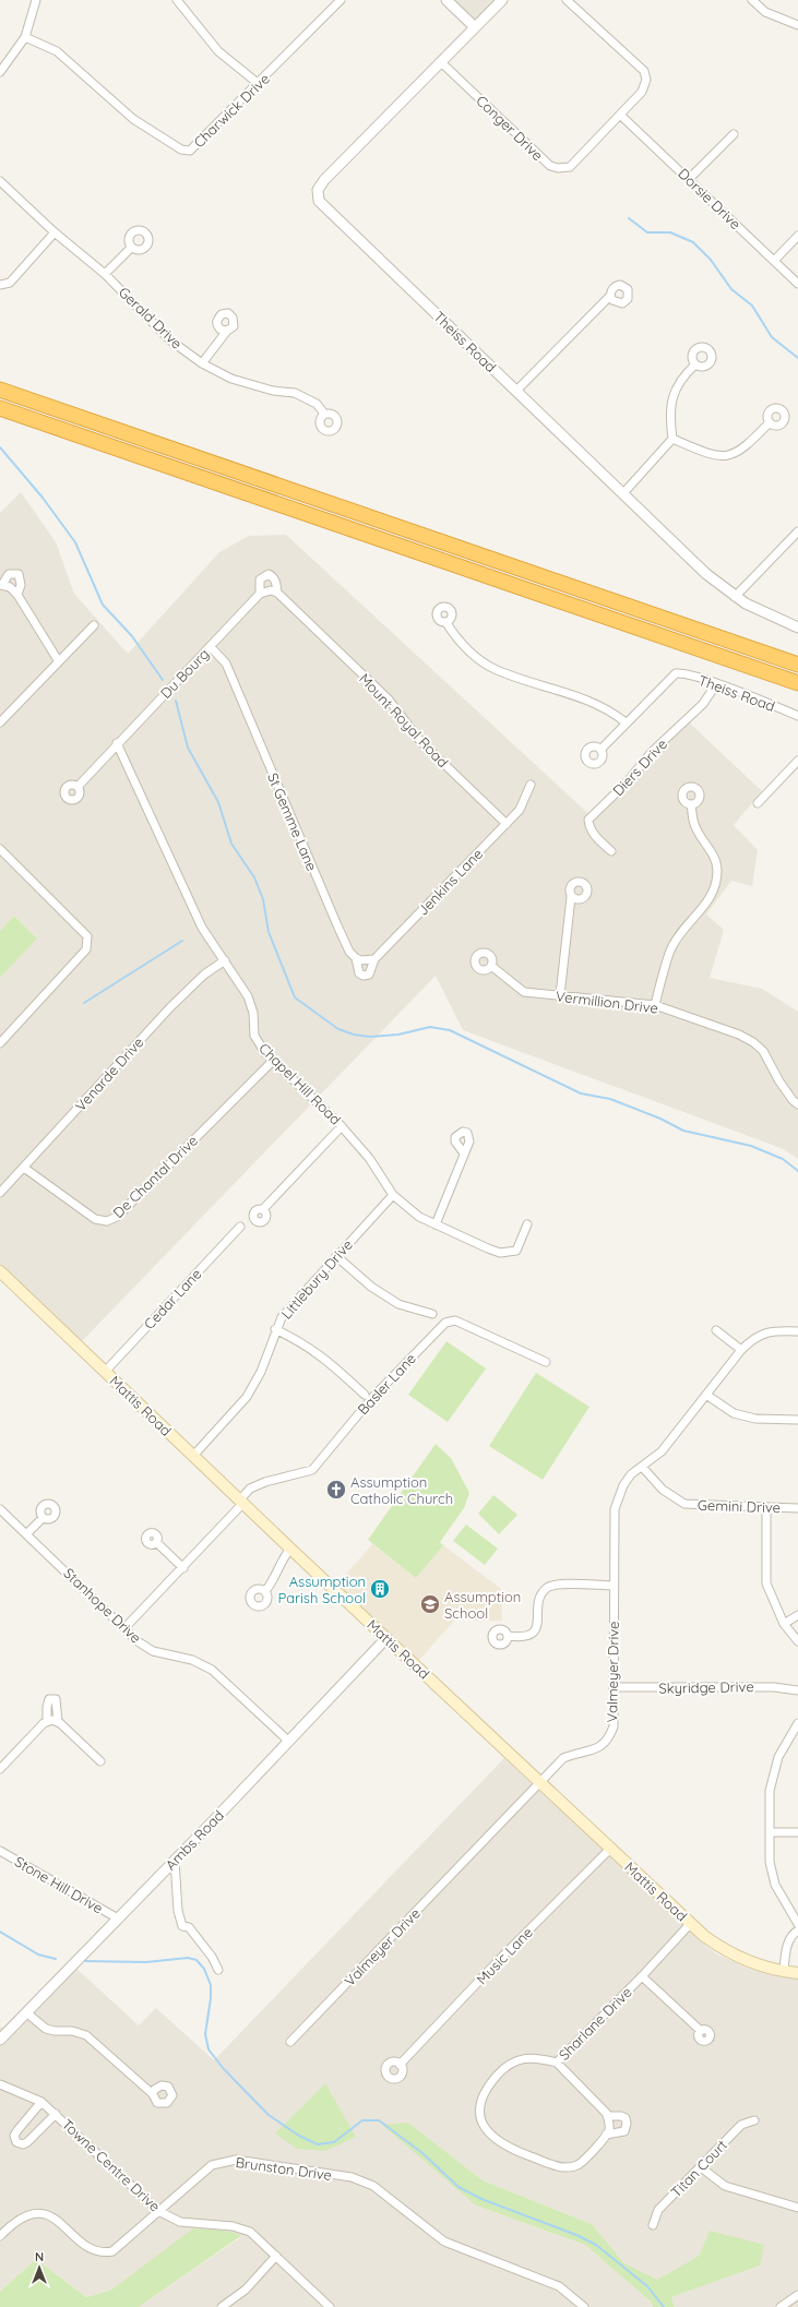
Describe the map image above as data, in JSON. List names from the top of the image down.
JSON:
{
  "streets": {
    "main road": ["Mattis Road"],
    "street": [
      "Charwick Drive",
      "Conger Drive",
      "Dorsie Drive",
      "Gerald Drive",
      "Theiss Road",
      "Du Bourg",
      "Mount Royal Road",
      "Diers Drive",
      "St Gemme Lane",
      "Jenkins Lane",
      "Vermillion Drive",
      "Venarde Drive",
      "Chapel Hill Road",
      "De Chantal Drive",
      "Littlebury Drive",
      "Cedar Lane",
      "Basler Lane",
      "Gemini Drive",
      "Stanhope Drive",
      "Valmeyer Drive",
      "Skyridge Drive",
      "Ambs Road",
      "Stone Hill Drive",
      "Music Lane",
      "Sharlane Drive",
      "Towne Centre Drive",
      "Brunston Drive",
      "Titan Court"
    ]
  },
  "crossings": [
    ["Conger Drive", "Dorsie Drive"],
    ["Conger Drive", "Theiss Road"],
    ["Theiss Road", "Diers Drive"],
    ["Du Bourg", "Mount Royal Road"],
    ["Du Bourg", "St Gemme Lane"],
    ["Du Bourg", "Chapel Hill Road"],
    ["Mount Royal Road", "Jenkins Lane"],
    ["St Gemme Lane", "Jenkins Lane"],
    ["Venarde Drive", "Chapel Hill Road"],
    ["Venarde Drive", "De Chantal Drive"],
    ["Chapel Hill Road", "De Chantal Drive"],
    ["Chapel Hill Road", "Littlebury Drive"],
    ["Littlebury Drive", "Mattis Road"],
    ["Cedar Lane", "Mattis Road"],
    ["Basler Lane", "Mattis Road"],
    ["Mattis Road", "Valmeyer Drive"],
    ["Mattis Road", "Ambs Road"],
    ["Mattis Road", "Music Lane"],
    ["Mattis Road", "Sharlane Drive"],
    ["Gemini Drive", "Valmeyer Drive"],
    ["Stanhope Drive", "Ambs Road"],
    ["Valmeyer Drive", "Skyridge Drive"],
    ["Ambs Road", "Stone Hill Drive"],
    ["Towne Centre Drive", "Brunston Drive"]
  ],
  "places": {
    "church": ["Assumption Catholic Church"],
    "building": ["Assumption Parish School"],
    "school or university": ["Assumption School"]
  },
  "north": "top"
}
